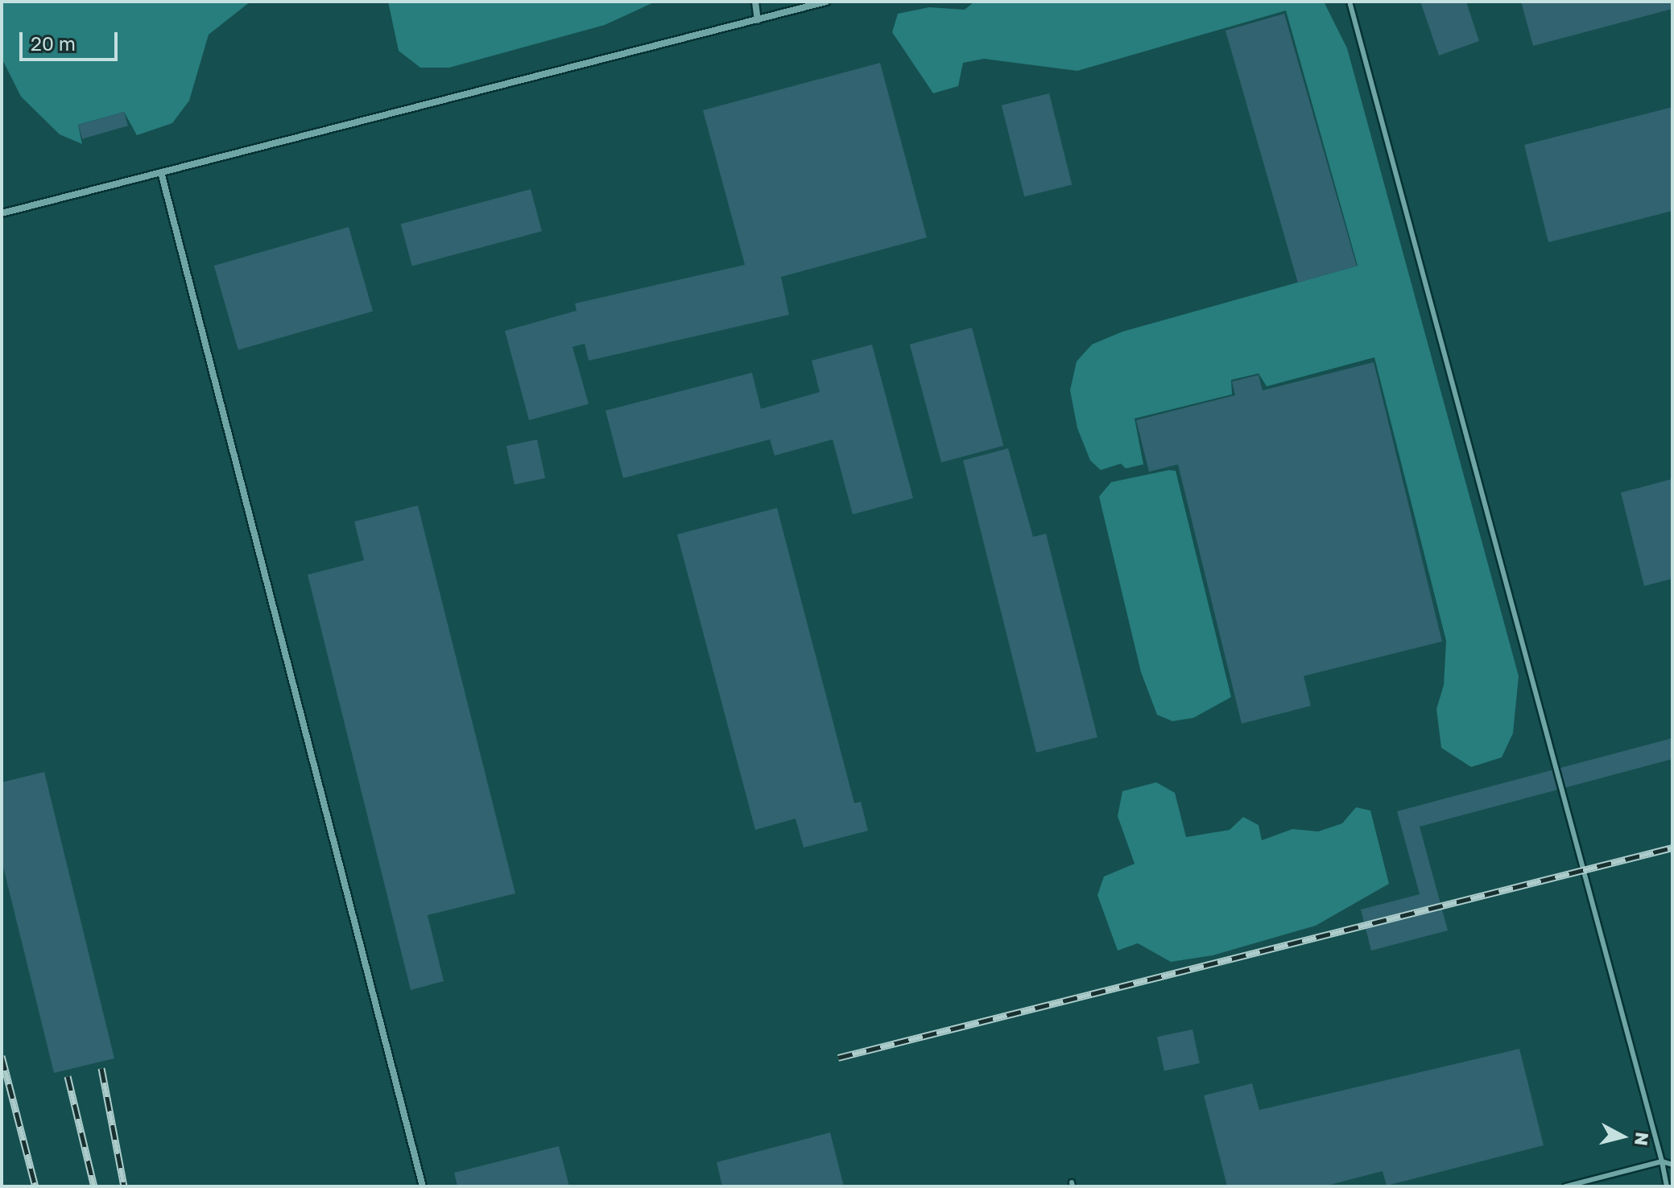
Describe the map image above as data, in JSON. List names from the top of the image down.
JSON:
{
  "scale_bar": "20 m",
  "north": "right"
}
